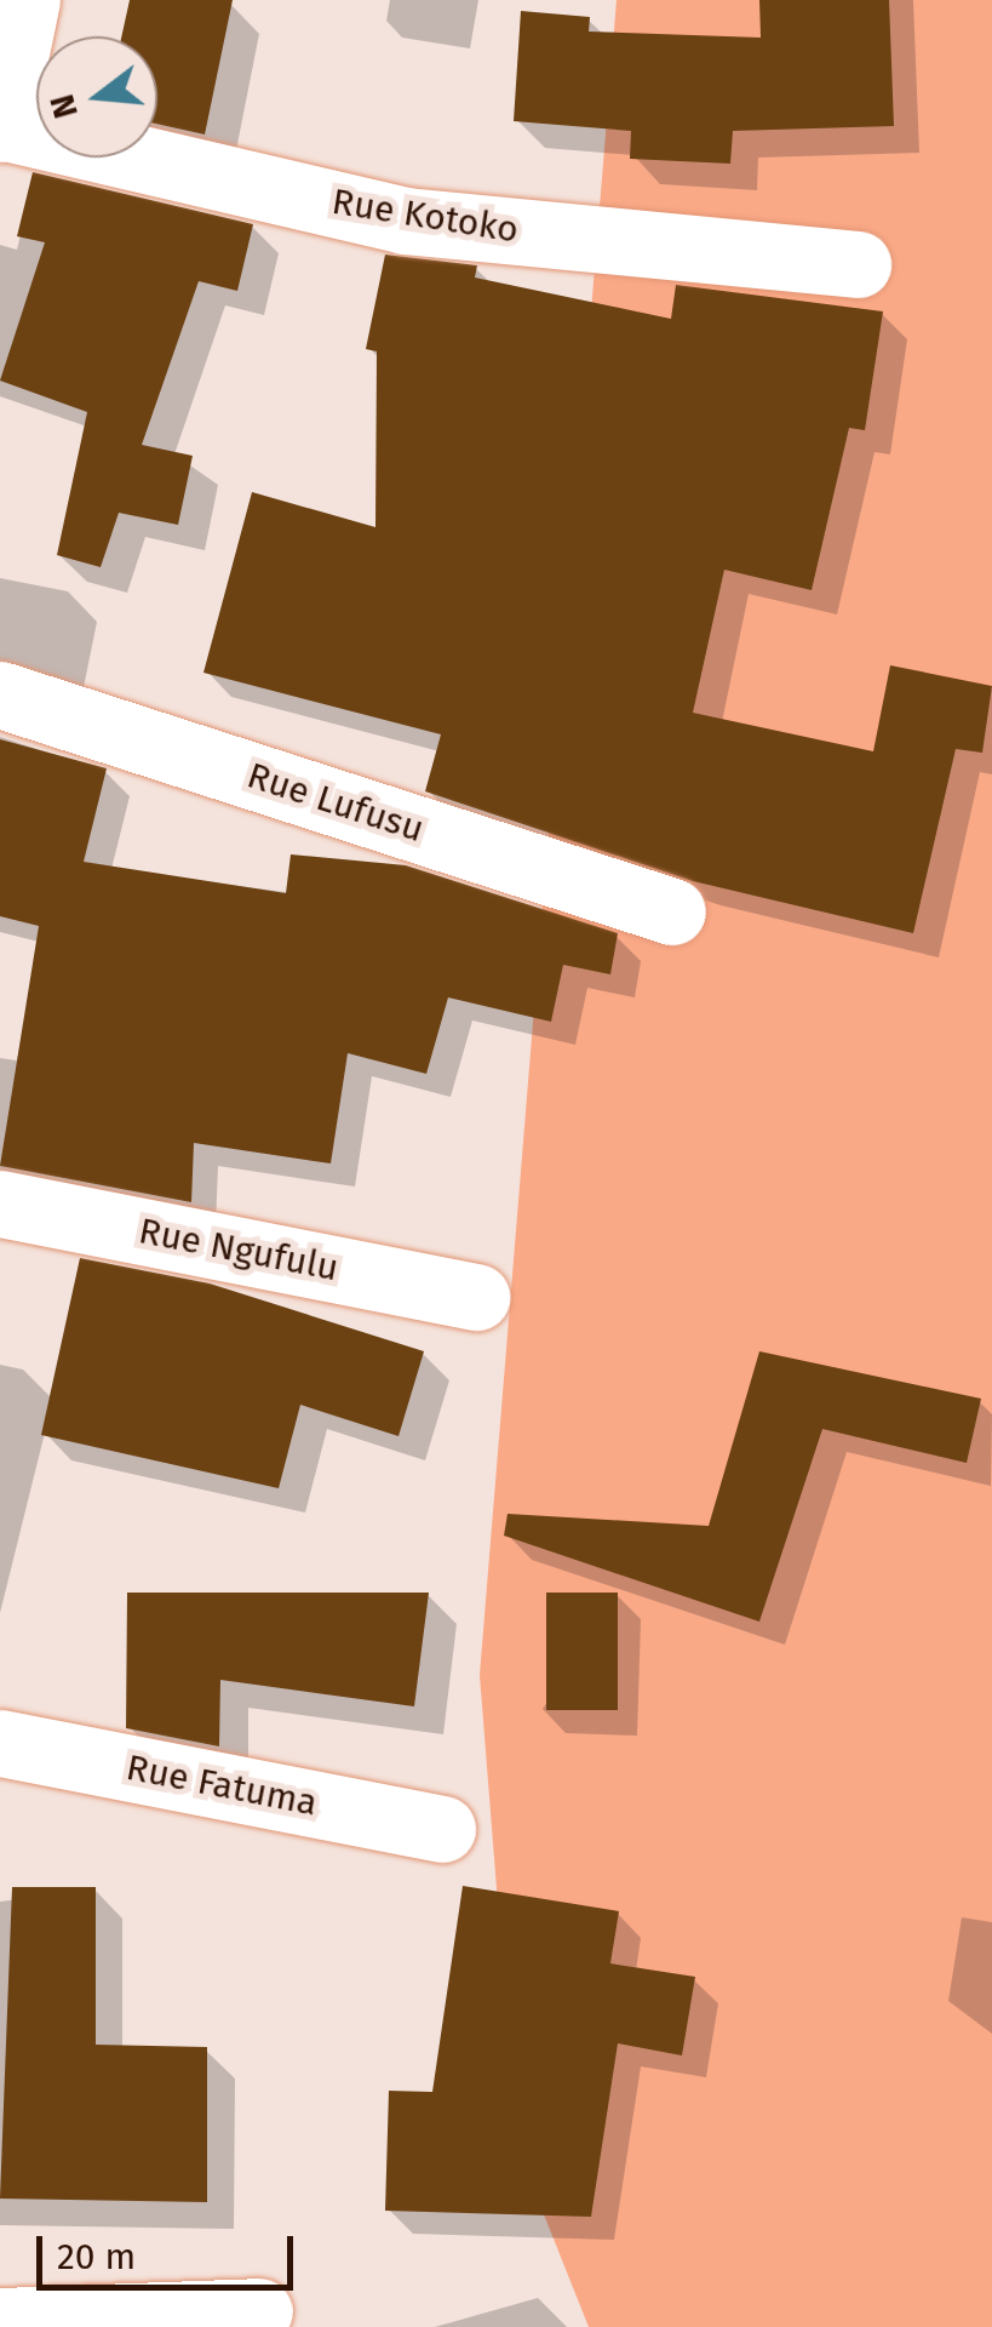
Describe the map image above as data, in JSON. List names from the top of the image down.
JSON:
{
  "streets": {
    "street": [
      "Rue Kotoko",
      "Rue Lufusu",
      "Rue Ngufulu",
      "Rue Fatuma"
    ]
  },
  "scale_bar": "20 m",
  "north": "left"
}
